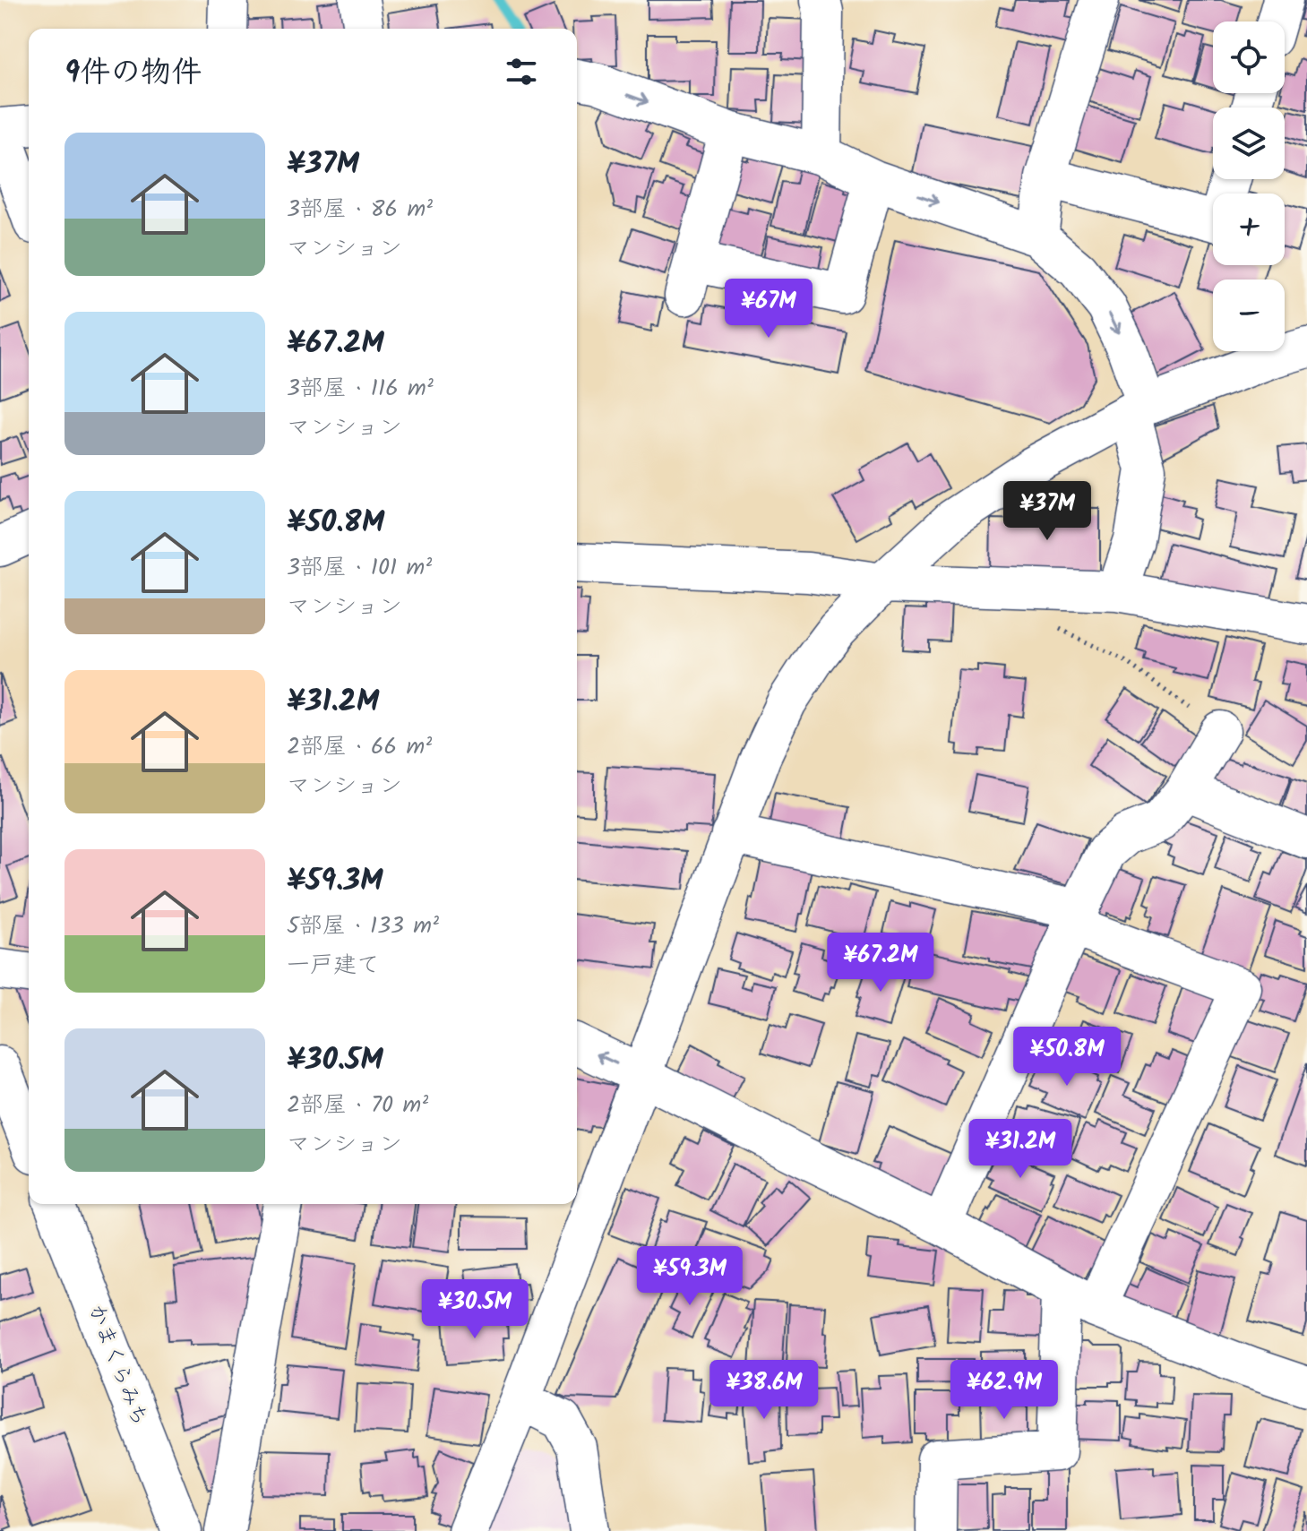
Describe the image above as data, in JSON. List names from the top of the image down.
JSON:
{
  "streets": {
    "street": ["かまくらみち"]
  },
  "page": {
    "map_buttons": ["+", "−"],
    "heading": "9件の物件",
    "list": [
      {
        "name": "¥37M",
        "note": "3部屋 · 86 m² · マンション"
      },
      {
        "name": "¥67.2M",
        "note": "3部屋 · 116 m² · マンション"
      },
      {
        "name": "¥50.8M",
        "note": "3部屋 · 101 m² · マンション"
      },
      {
        "name": "¥31.2M",
        "note": "2部屋 · 66 m² · マンション"
      },
      {
        "name": "¥59.3M",
        "note": "5部屋 · 133 m² · 一戸建て"
      },
      {
        "name": "¥30.5M",
        "note": "2部屋 · 70 m² · マンション"
      }
    ],
    "price": [
      "¥67M",
      "¥37M",
      "¥67.2M",
      "¥50.8M",
      "¥31.2M",
      "¥59.3M",
      "¥30.5M",
      "¥38.6M",
      "¥62.9M"
    ]
  }
}
